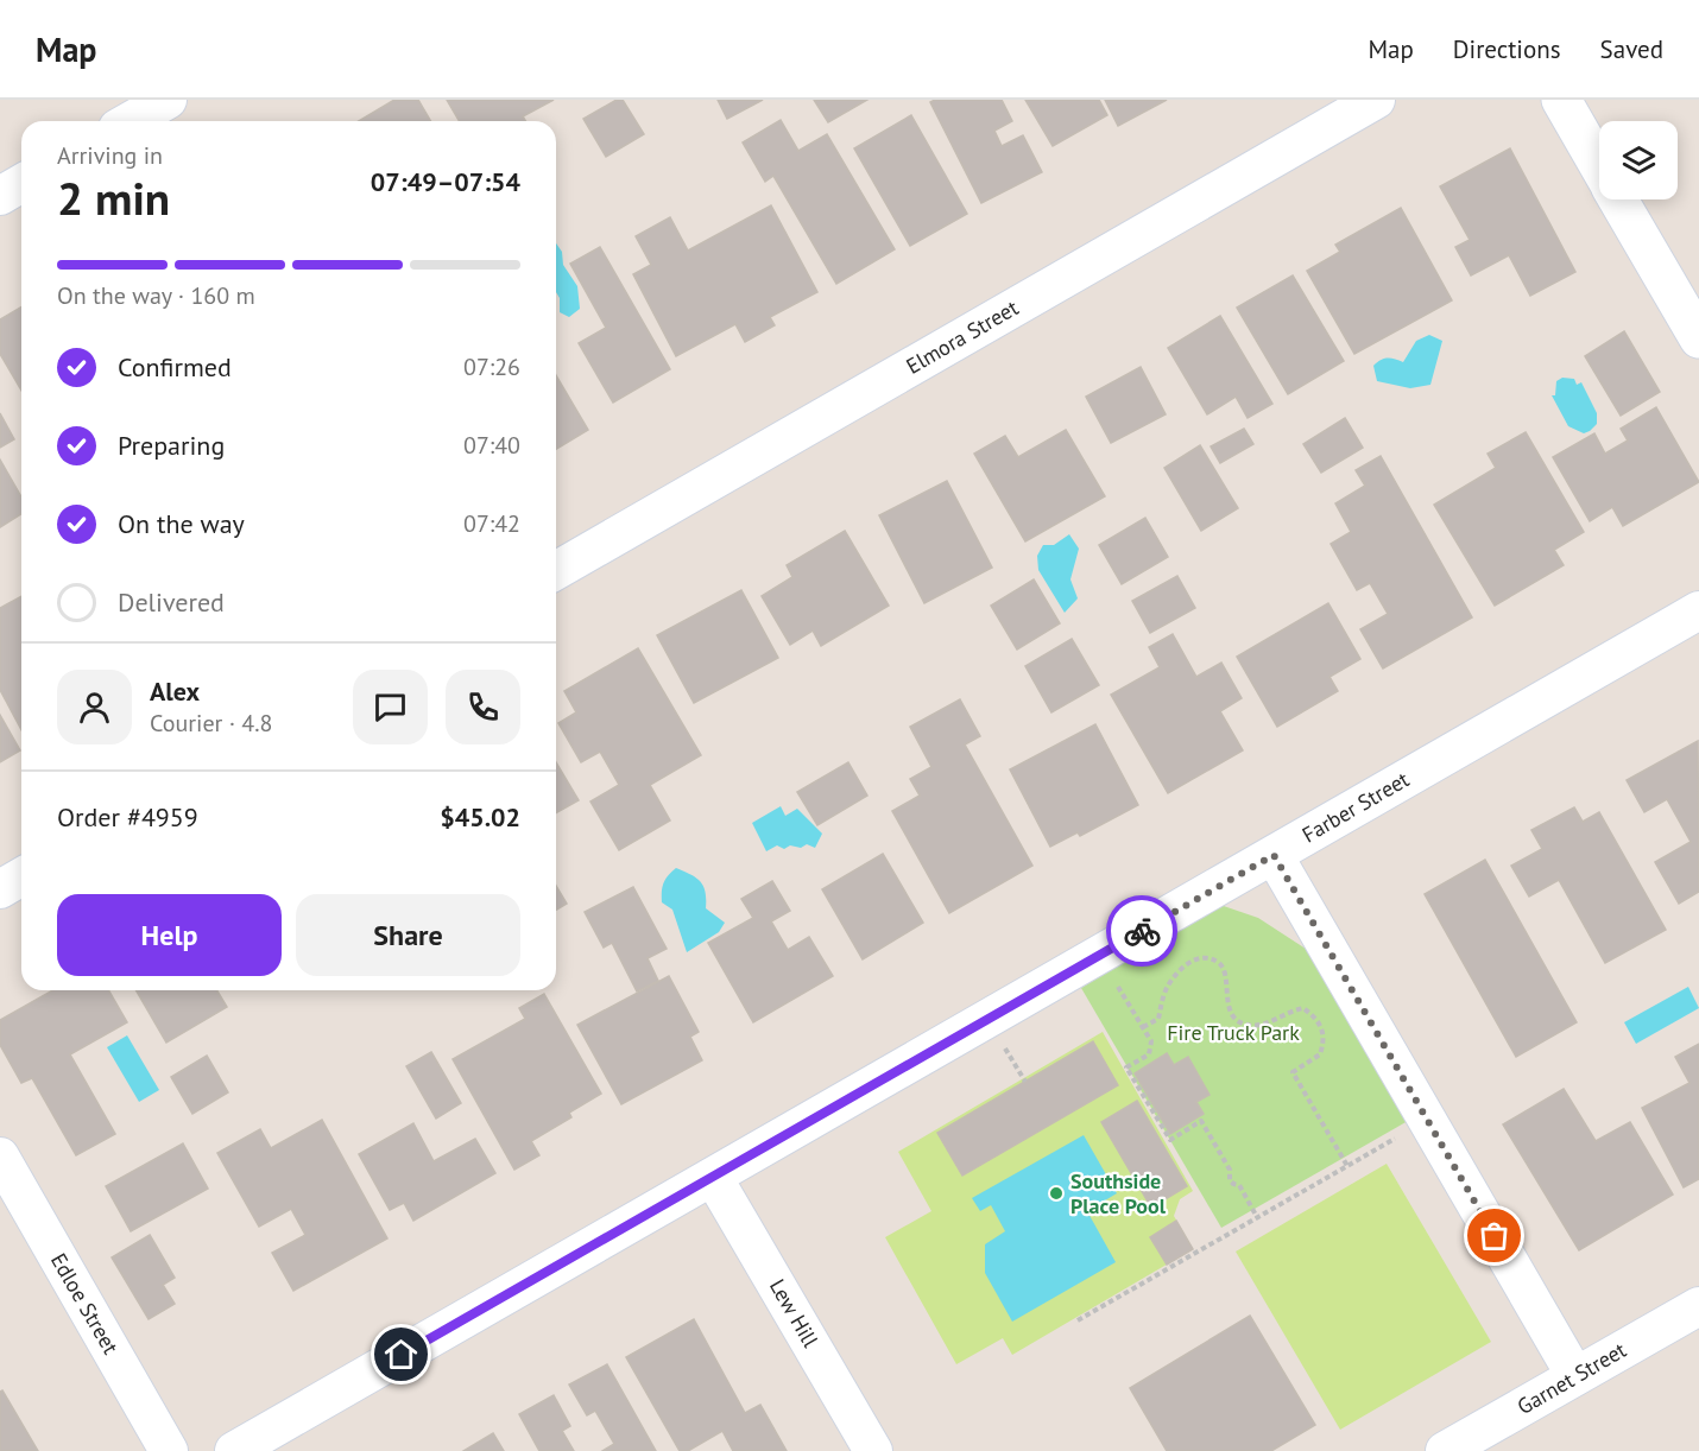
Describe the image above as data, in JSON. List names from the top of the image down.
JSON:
{
  "streets": {
    "street": [
      "Elmora Street",
      "Farber Street",
      "Edloe Street",
      "Lew Hill",
      "Garnet Street"
    ]
  },
  "crossings": [
    ["Farber Street", "Lew Hill"]
  ],
  "parks": ["Fire Truck Park"],
  "places": ["Southside Place Pool"],
  "page": {
    "header": "Map",
    "nav": ["Map", "Directions", "Saved"],
    "heading": ["2 min", "Arriving in", "07:49–07:54"],
    "panel": [
      "Alex",
      "Courier · 4.8",
      "Order #4959",
      "$45.02"
    ],
    "bar": "On the way · 160 m",
    "list": [
      ["Confirmed", "07:26"],
      ["Preparing", "07:40"],
      ["On the way", "07:42"],
      "Delivered"
    ],
    "buttons": ["Help", "Share"]
  }
}
